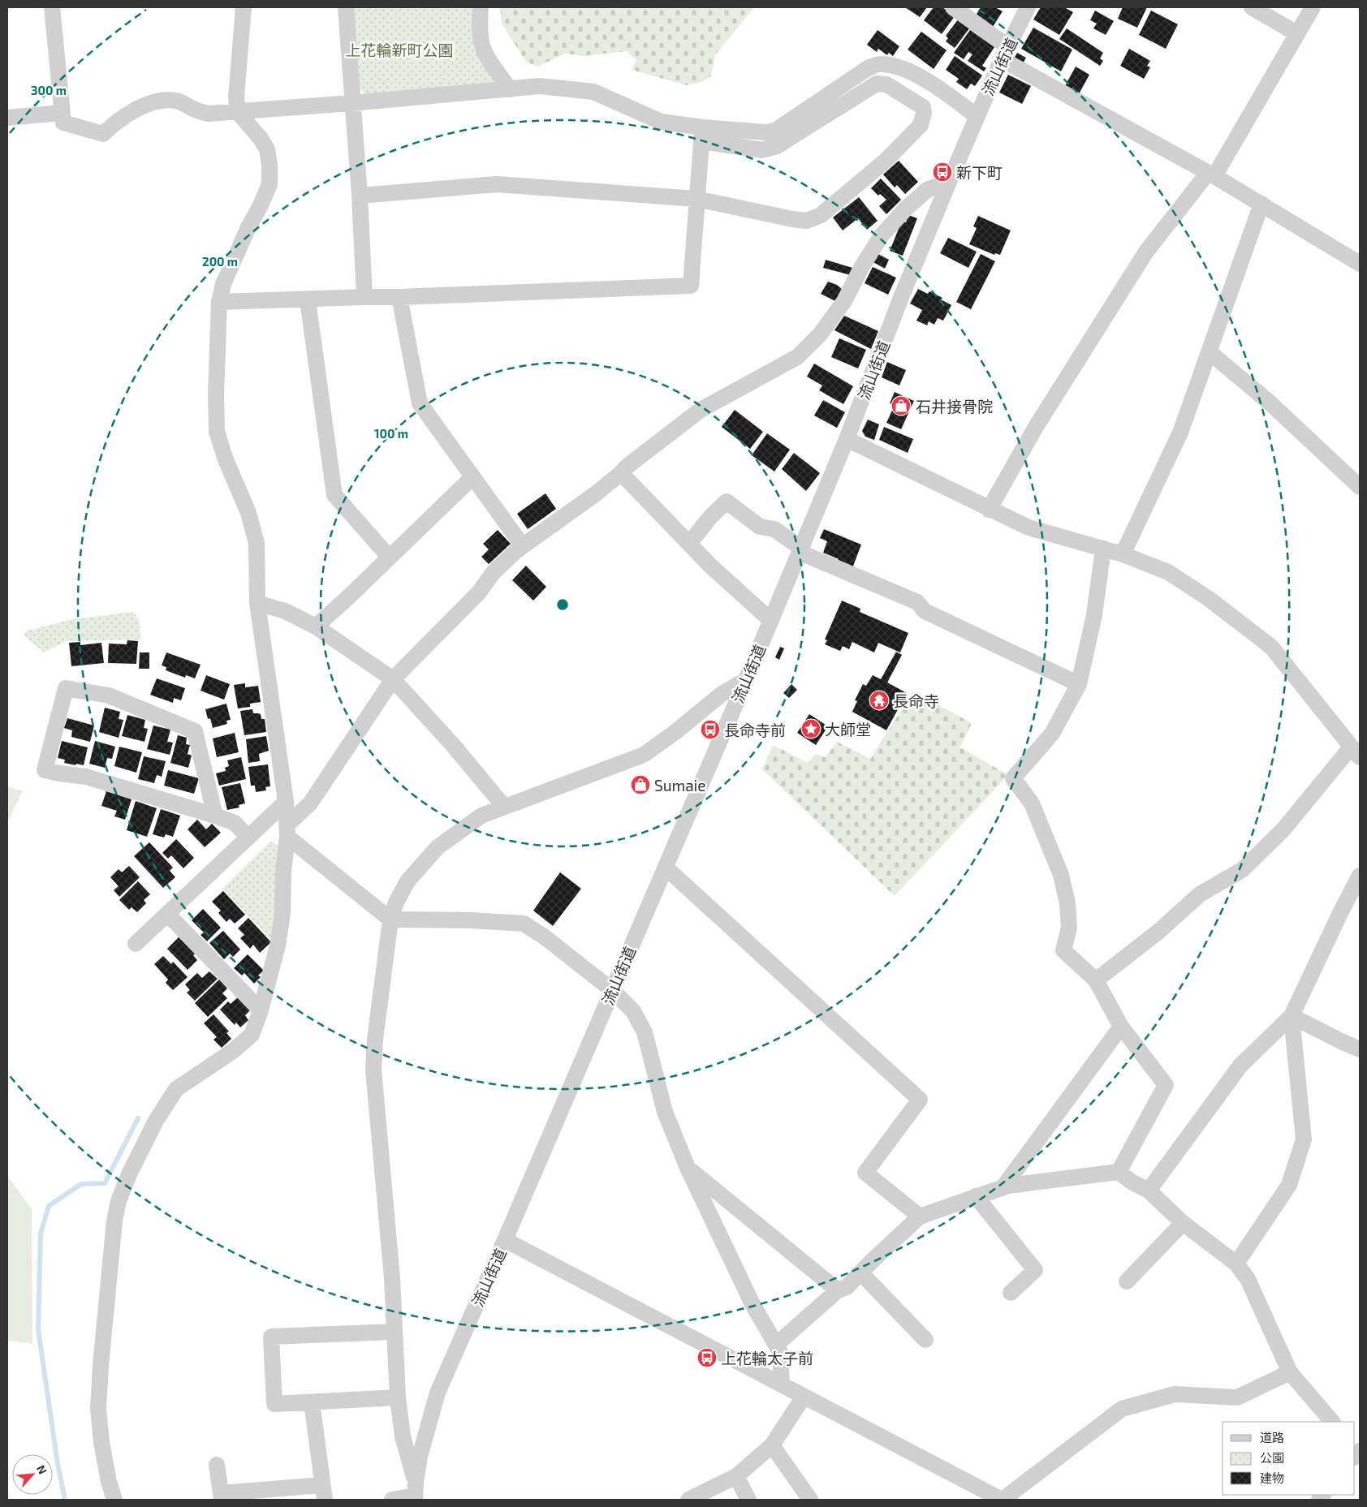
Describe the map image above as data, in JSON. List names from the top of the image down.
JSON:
{
  "streets": {
    "street": ["流山街道"]
  },
  "parks": ["上花輪新町公園"],
  "places": {
    "bus stop": ["新下町", "長命寺前", "上花輪太子前"],
    "shop": ["石井接骨院", "Sumaie"],
    "temple": ["長命寺"],
    "place": ["大師堂"]
  },
  "legend": ["道路", "公園", "建物"],
  "north": "top right",
  "rings": ["300 m", "200 m", "100 m"]
}
